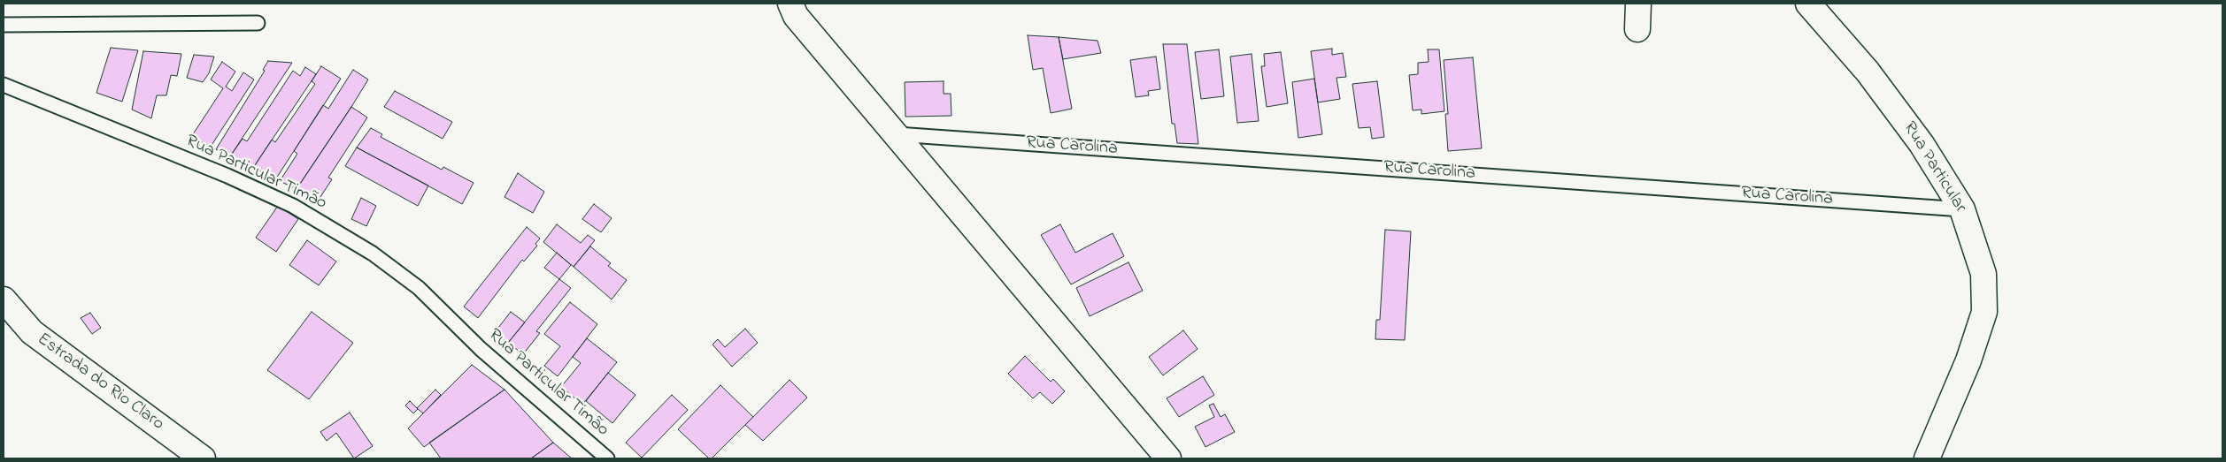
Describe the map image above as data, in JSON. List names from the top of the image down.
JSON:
{
  "streets": {
    "street": ["Rua Particular", "Estrada do Rio Claro"],
    "lane": ["Rua Carolina", "Rua Particular Timão"]
  },
  "crossings": [
    ["Rua Carolina", "Rua Particular"]
  ]
}
